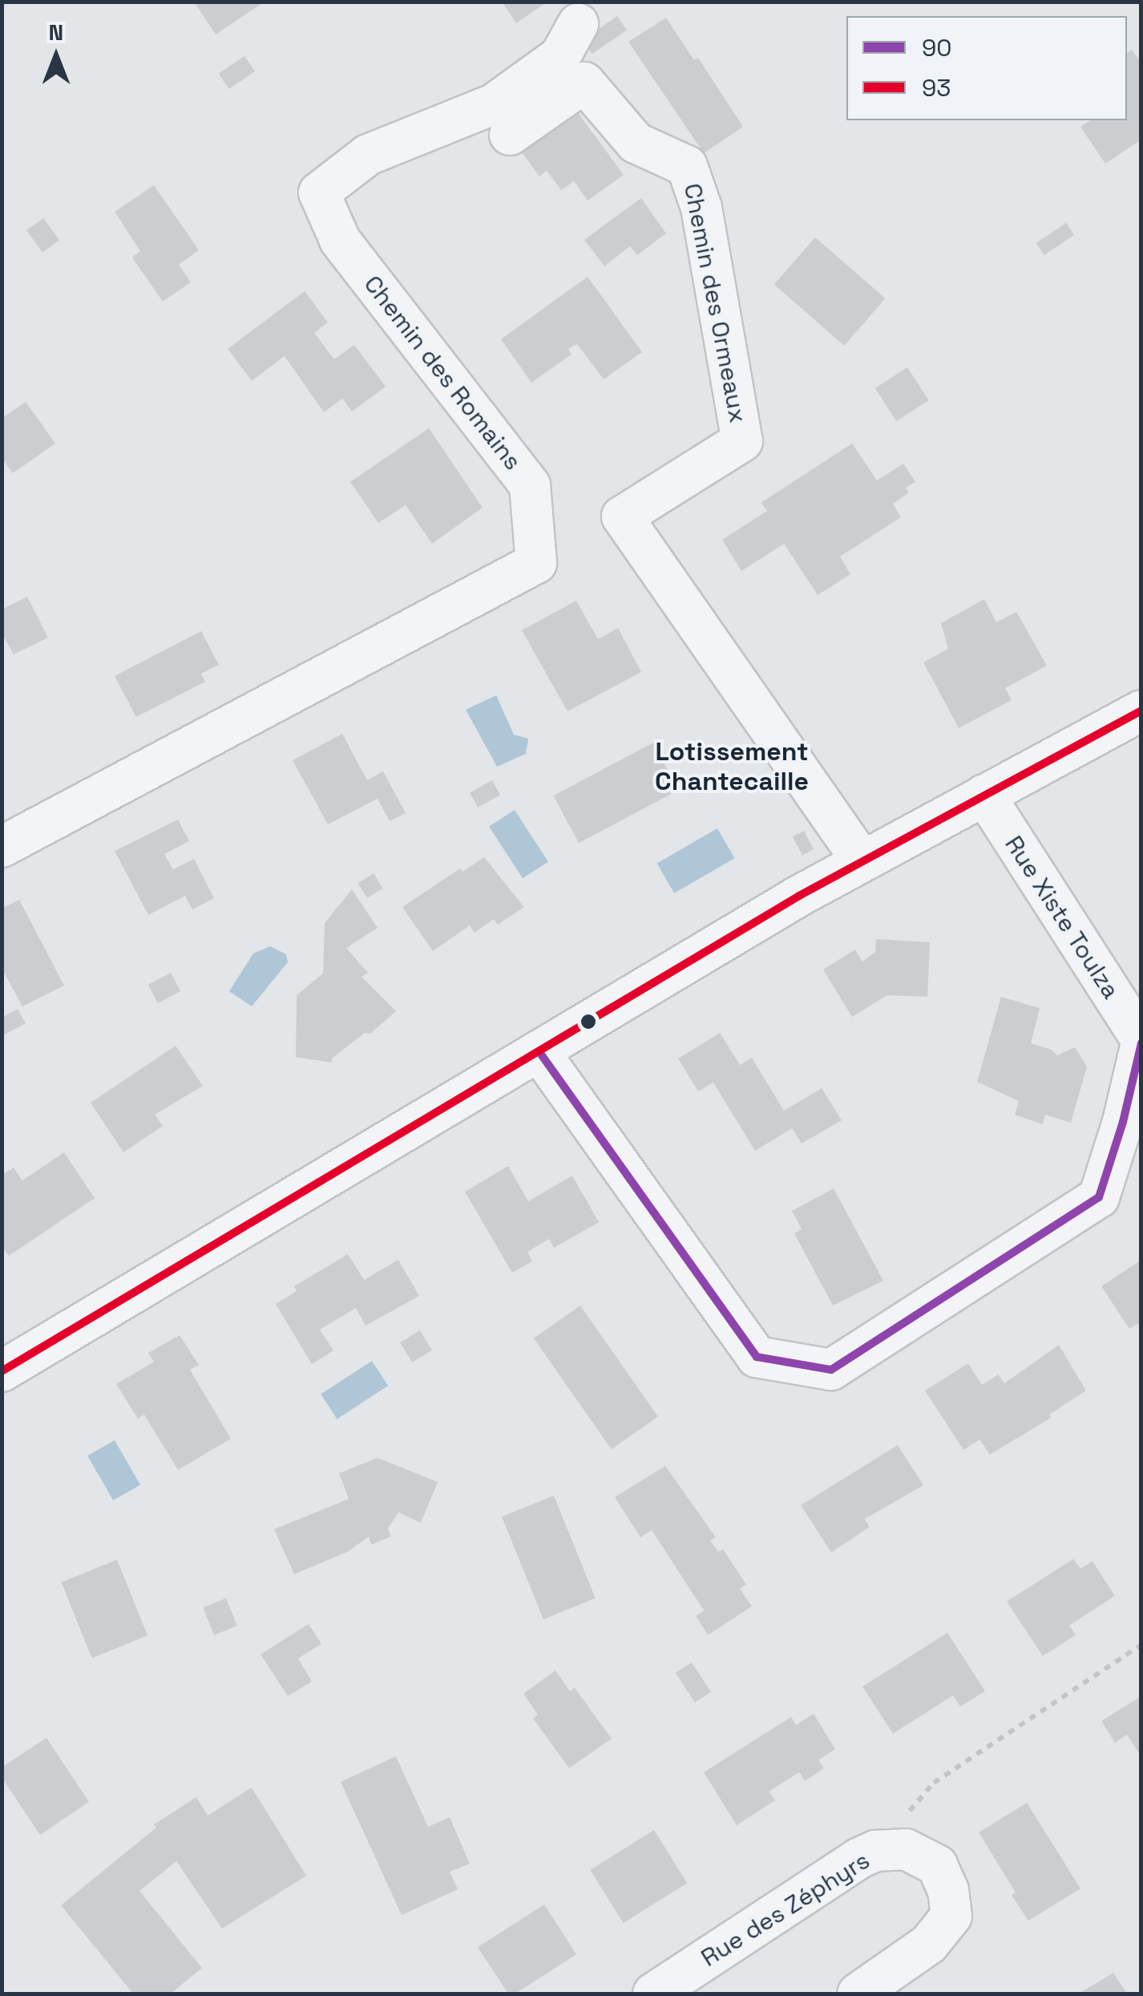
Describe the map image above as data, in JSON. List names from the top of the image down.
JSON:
{
  "streets": {
    "street": [
      "Chemin des Ormeaux",
      "Chemin des Romains",
      "Rue Xiste Toulza",
      "Rue des Zéphyrs"
    ]
  },
  "districts": ["Lotissement Chantecaille"],
  "lines": ["transit line 93", "transit line 90"],
  "legend": ["90", "93"],
  "north": "top"
}
